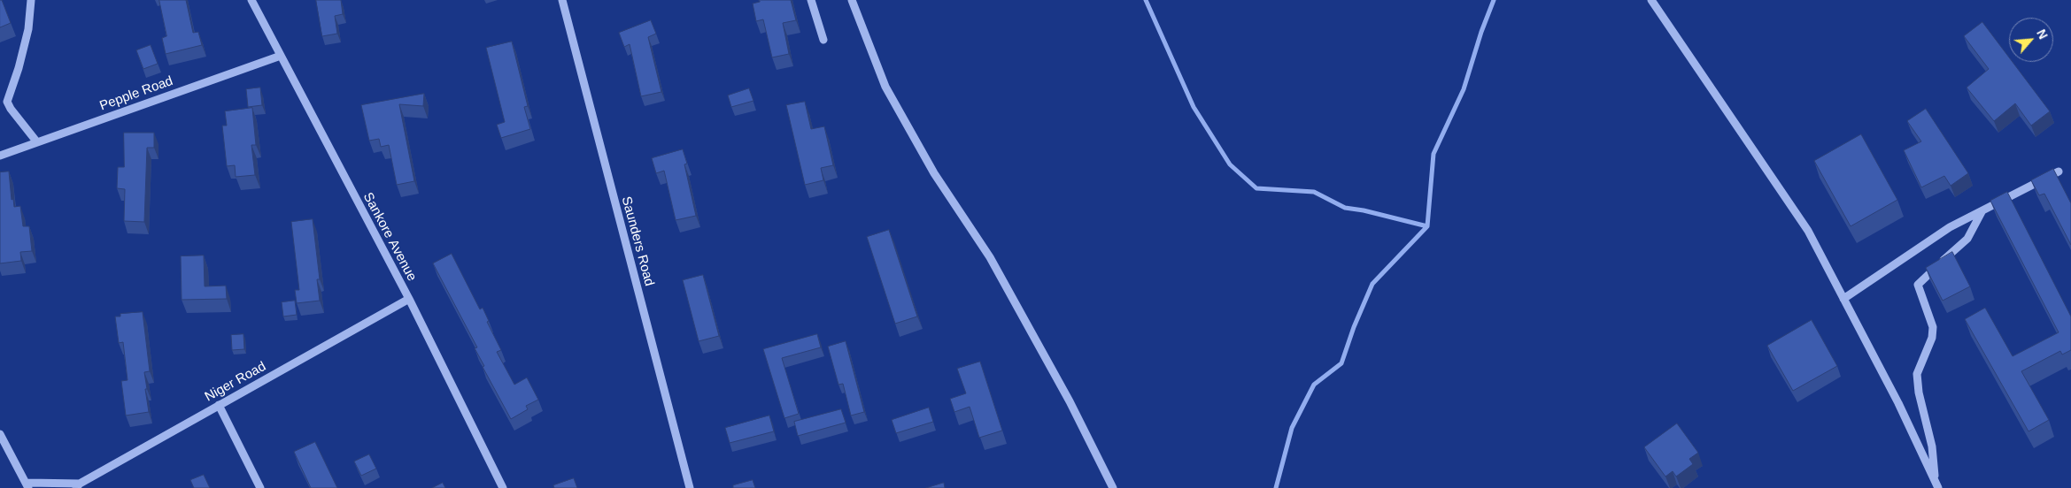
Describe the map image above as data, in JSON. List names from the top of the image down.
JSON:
{
  "streets": {
    "street": [
      "Pepple Road",
      "Sankore Avenue",
      "Saunders Road",
      "Niger Road"
    ]
  },
  "crossings": [
    ["Pepple Road", "Sankore Avenue"],
    ["Sankore Avenue", "Niger Road"]
  ],
  "north": "top right"
}
